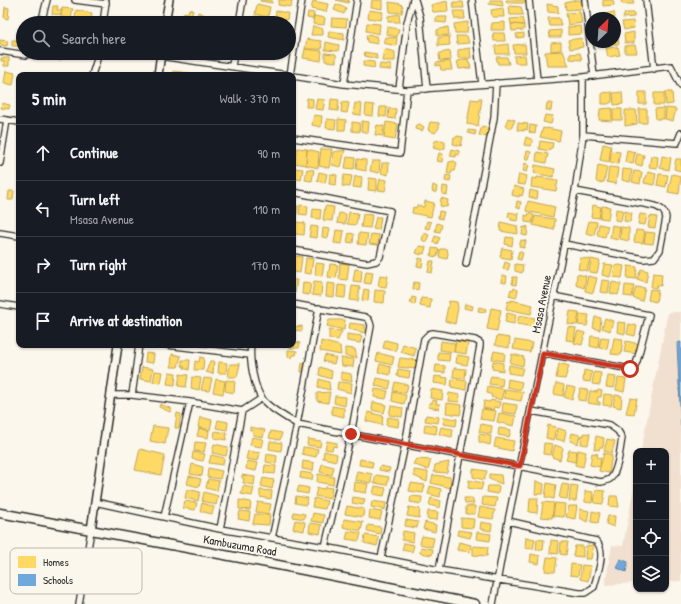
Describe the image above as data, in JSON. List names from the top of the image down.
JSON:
{
  "streets": {
    "main road": ["Kambuzuma Road"],
    "street": ["Msasa Avenue"]
  },
  "legend": ["Homes", "Schools"],
  "north": "top right",
  "page": {
    "search": "Search here",
    "heading": ["5 min", "Walk · 370 m"],
    "list": [
      ["Continue", "90 m"],
      ["Turn left", "Msasa Avenue", "110 m"],
      ["Turn right", "170 m"],
      "Arrive at destination"
    ],
    "map_buttons": ["+", "−"]
  }
}
